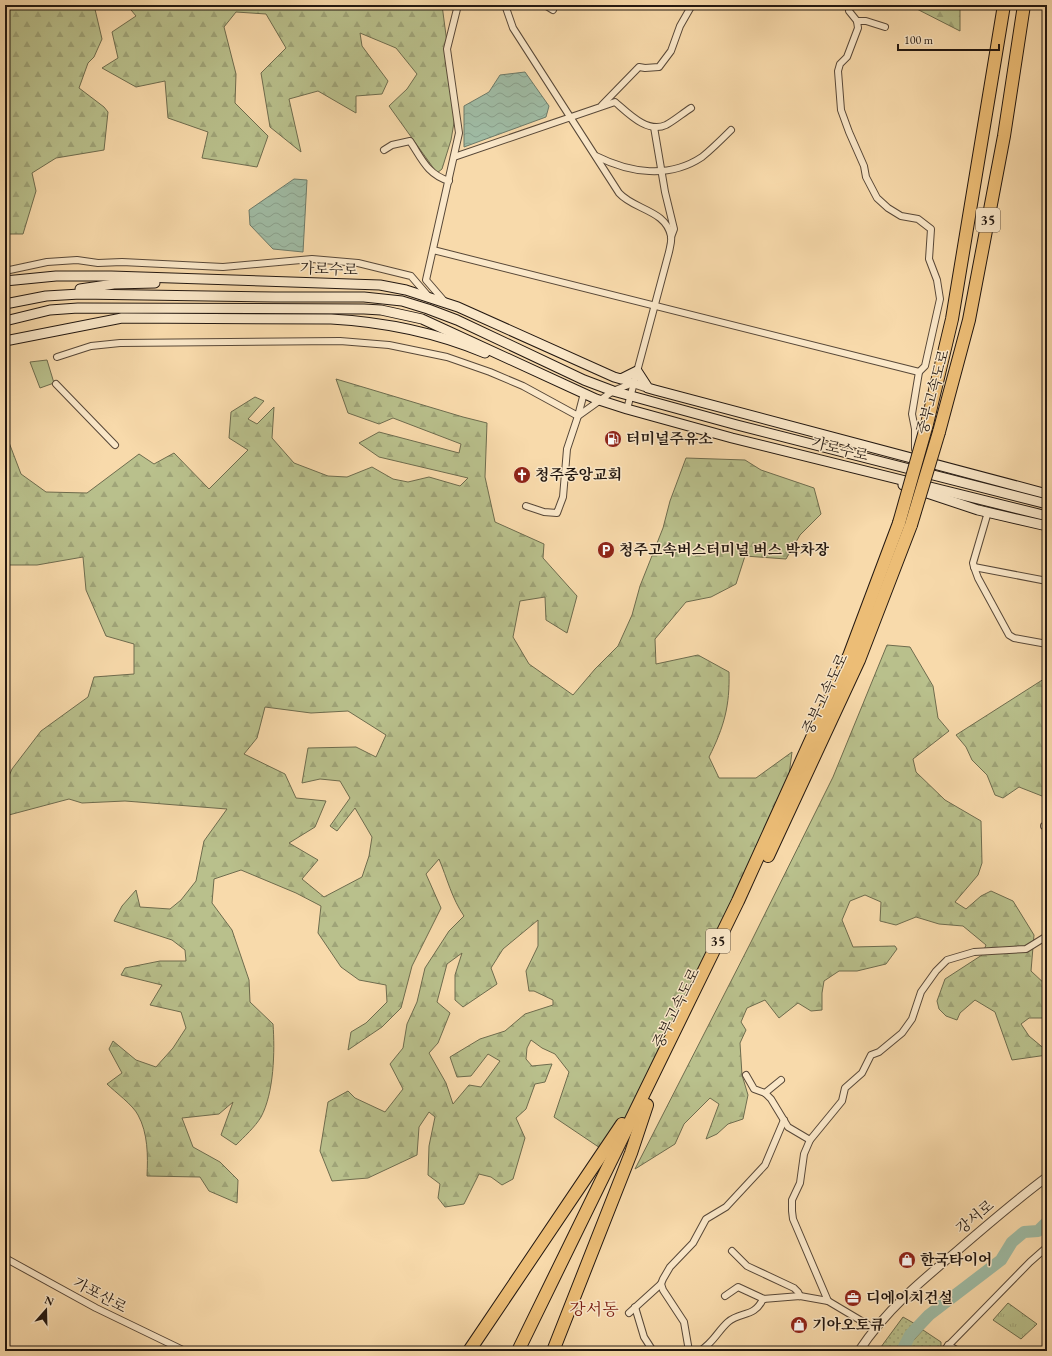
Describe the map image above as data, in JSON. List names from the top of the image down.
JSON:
{
  "streets": {
    "highway": ["35", "중부고속도로"],
    "main road": ["가로수로"],
    "street": ["강서로", "가포산로"]
  },
  "districts": ["강서동"],
  "places": {
    "fuel station": ["터미널주유소"],
    "church": ["청주중앙교회"],
    "parking": ["청주고속버스터미널 버스 박차장"],
    "shop": ["한국타이어", "기아오토큐"],
    "office": ["디에이치건설"]
  },
  "scale_bar": "100 m",
  "north": "top"
}
